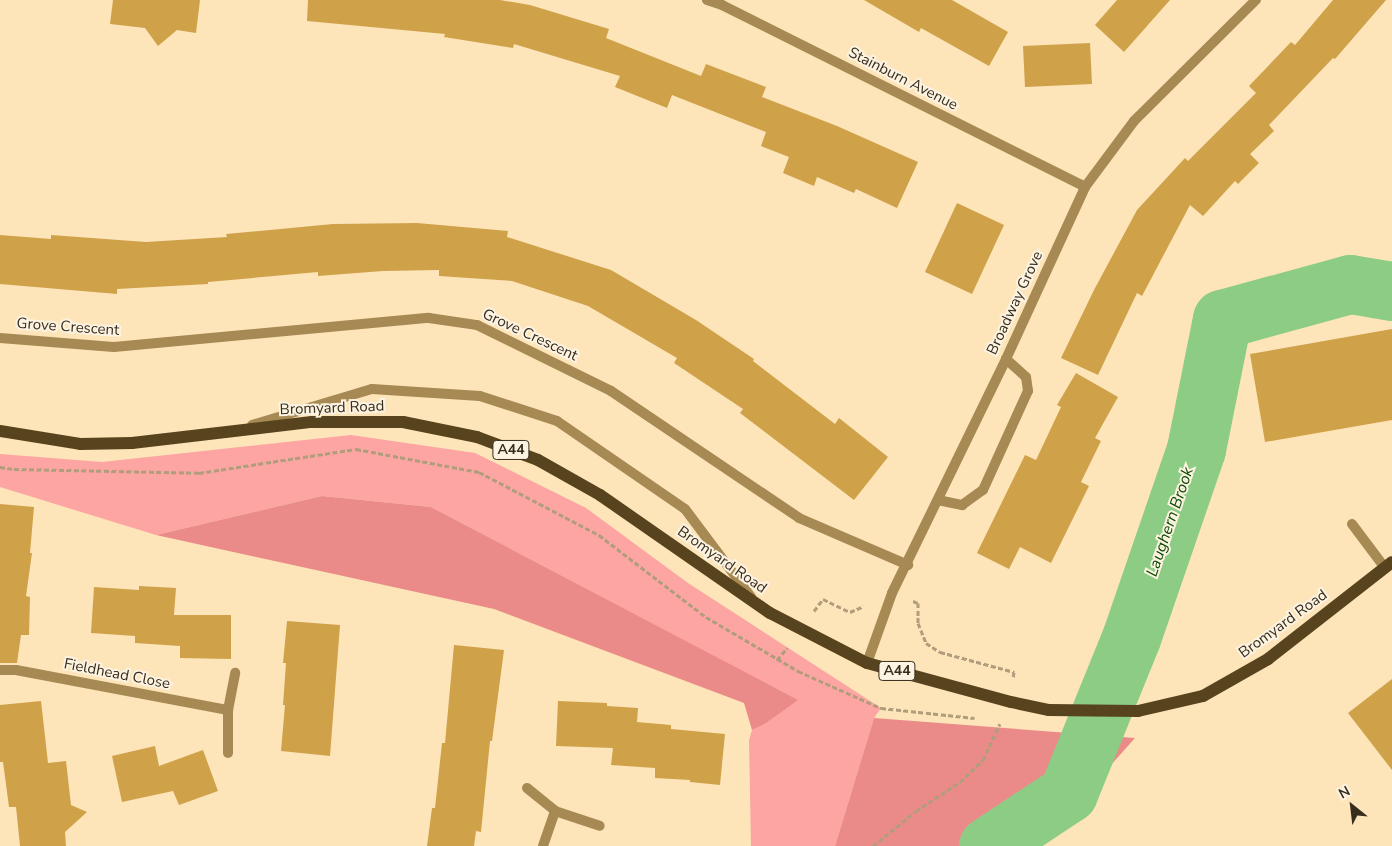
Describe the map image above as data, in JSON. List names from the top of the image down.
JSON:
{
  "streets": {
    "main road": ["Bromyard Road", "A44"],
    "street": [
      "Stainburn Avenue",
      "Broadway Grove",
      "Grove Crescent",
      "Fieldhead Close"
    ]
  },
  "crossings": [
    ["Stainburn Avenue", "Broadway Grove"],
    ["Broadway Grove", "Grove Crescent"],
    ["Broadway Grove", "Bromyard Road"]
  ],
  "water": ["Laughern Brook"],
  "north": "top left"
}
